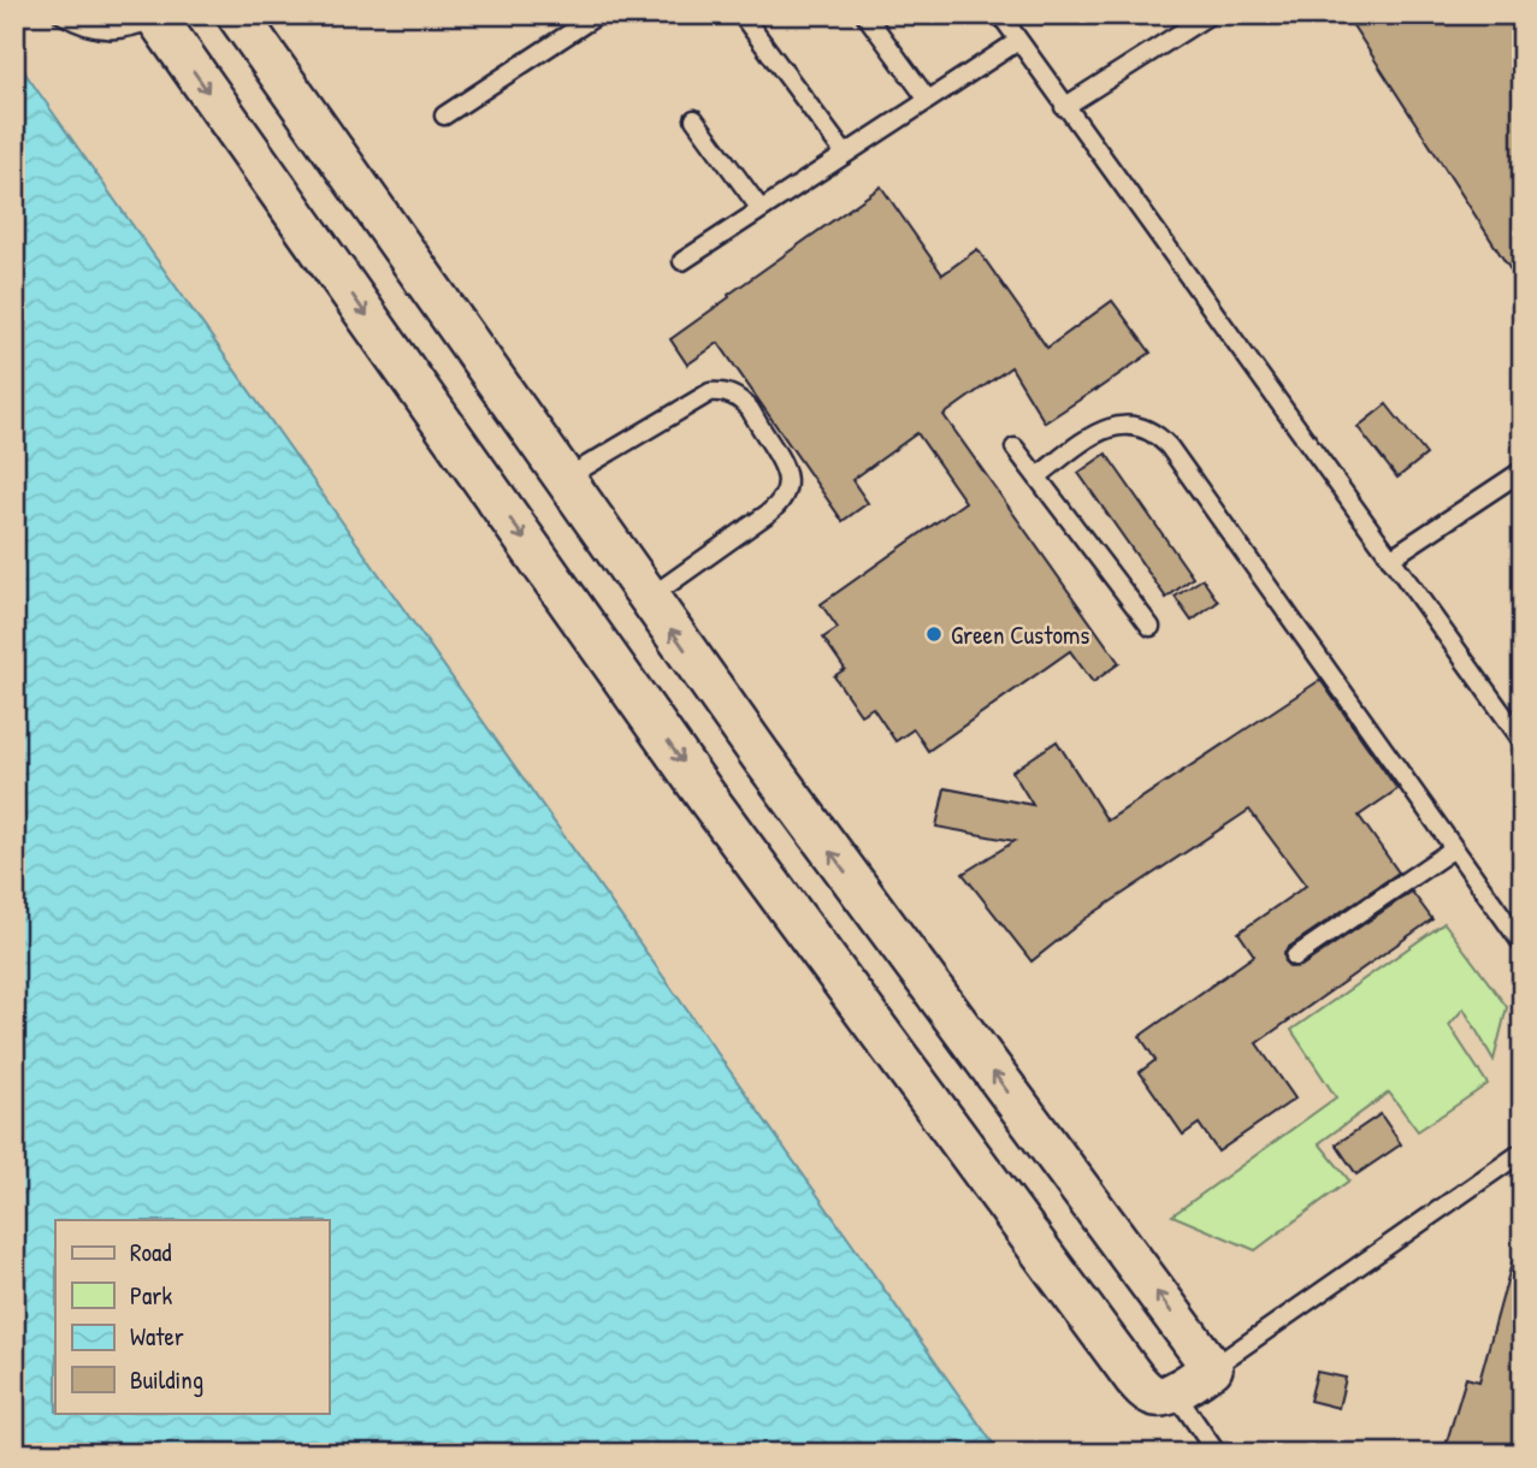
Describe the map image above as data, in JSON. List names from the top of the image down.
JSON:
{
  "places": ["Green Customs"],
  "legend": [
    "Road",
    "Park",
    "Water",
    "Building"
  ]
}
